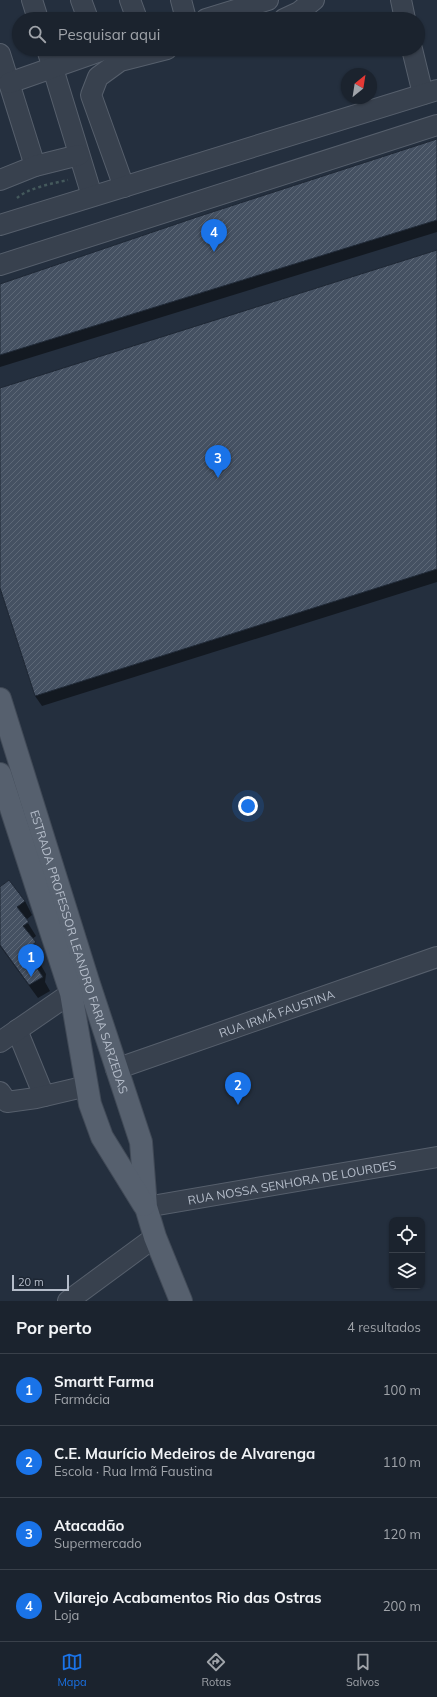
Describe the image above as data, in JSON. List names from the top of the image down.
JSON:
{
  "streets": {
    "main road": ["ESTRADA PROFESSOR LEANDRO FARIA SARZEDAS"],
    "street": ["RUA IRMÃ FAUSTINA", "RUA NOSSA SENHORA DE LOURDES"]
  },
  "crossings": [
    ["ESTRADA PROFESSOR LEANDRO FARIA SARZEDAS", "RUA IRMÃ FAUSTINA"],
    ["ESTRADA PROFESSOR LEANDRO FARIA SARZEDAS", "RUA NOSSA SENHORA DE LOURDES"]
  ],
  "scale_bar": "20 m",
  "north": "top right",
  "page": {
    "search": "Pesquisar aqui",
    "pins": [
      "4",
      "3",
      "1",
      "2"
    ],
    "scale": "20 m",
    "heading": ["Por perto", "4 resultados"],
    "list": [
      {
        "mark": "1",
        "name": "Smartt Farma",
        "note": "Farmácia",
        "value": "100 m"
      },
      {
        "mark": "2",
        "name": "C.E. Maurício Medeiros de Alvarenga",
        "note": "Escola · Rua Irmã Faustina",
        "value": "110 m"
      },
      {
        "mark": "3",
        "name": "Atacadão",
        "note": "Supermercado",
        "value": "120 m"
      },
      {
        "mark": "4",
        "name": "Vilarejo Acabamentos Rio das Ostras",
        "note": "Loja",
        "value": "200 m"
      }
    ],
    "nav": ["Mapa", "Rotas", "Salvos"]
  }
}
